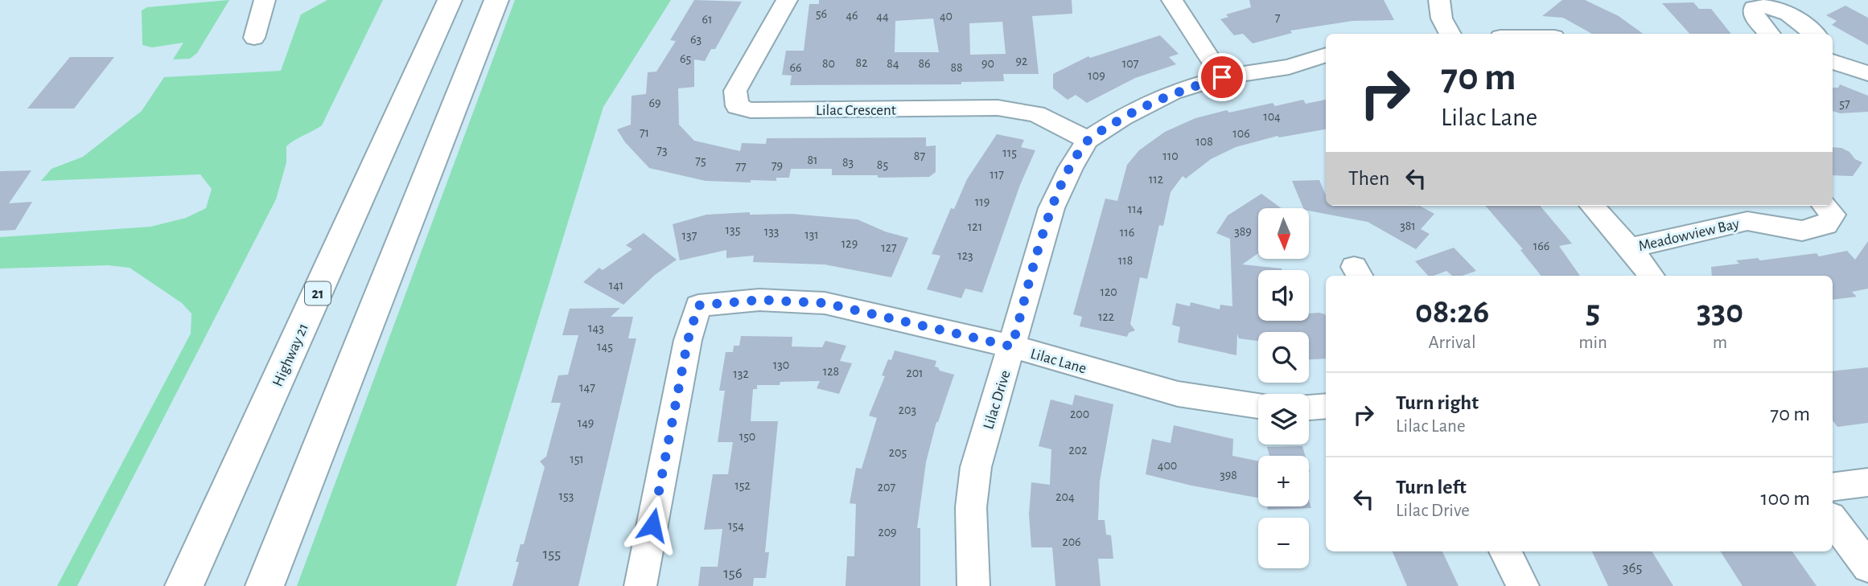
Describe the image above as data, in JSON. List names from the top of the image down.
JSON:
{
  "streets": {
    "main road": ["21", "Highway 21"],
    "street": [
      "Lilac Crescent",
      "Meadowview Bay",
      "Lilac Lane",
      "Lilac Drive"
    ]
  },
  "crossings": [
    ["Lilac Crescent", "Lilac Drive"],
    ["Lilac Lane", "Lilac Drive"]
  ],
  "house_numbers": [
    "56",
    "46",
    "44",
    "40",
    "7",
    "61",
    "63",
    "65",
    "92",
    "82",
    "80",
    "84",
    "86",
    "90",
    "107",
    "66",
    "88",
    "109",
    "69",
    "57",
    "104",
    "71",
    "106",
    "108",
    "73",
    "115",
    "87",
    "110",
    "81",
    "75",
    "83",
    "85",
    "79",
    "77",
    "117",
    "112",
    "119",
    "114",
    "381",
    "121",
    "135",
    "133",
    "389",
    "116",
    "131",
    "137",
    "129",
    "166",
    "127",
    "123",
    "118",
    "141",
    "120",
    "122",
    "143",
    "145",
    "130",
    "128",
    "201",
    "132",
    "147",
    "203",
    "200",
    "149",
    "150",
    "202",
    "205",
    "151",
    "400",
    "398",
    "152",
    "207",
    "153",
    "204",
    "154",
    "209",
    "206",
    "155",
    "365",
    "156"
  ],
  "north": "bottom",
  "page": {
    "turn": ["70 m", "Lilac Lane"],
    "then": "Then",
    "map_buttons": ["+", "−"],
    "eta": [
      "08:26",
      "Arrival",
      "5",
      "min",
      "330",
      "m"
    ],
    "list": [
      {
        "name": "Turn right",
        "note": "Lilac Lane",
        "value": "70 m"
      },
      {
        "name": "Turn left",
        "note": "Lilac Drive",
        "value": "100 m"
      }
    ]
  }
}
